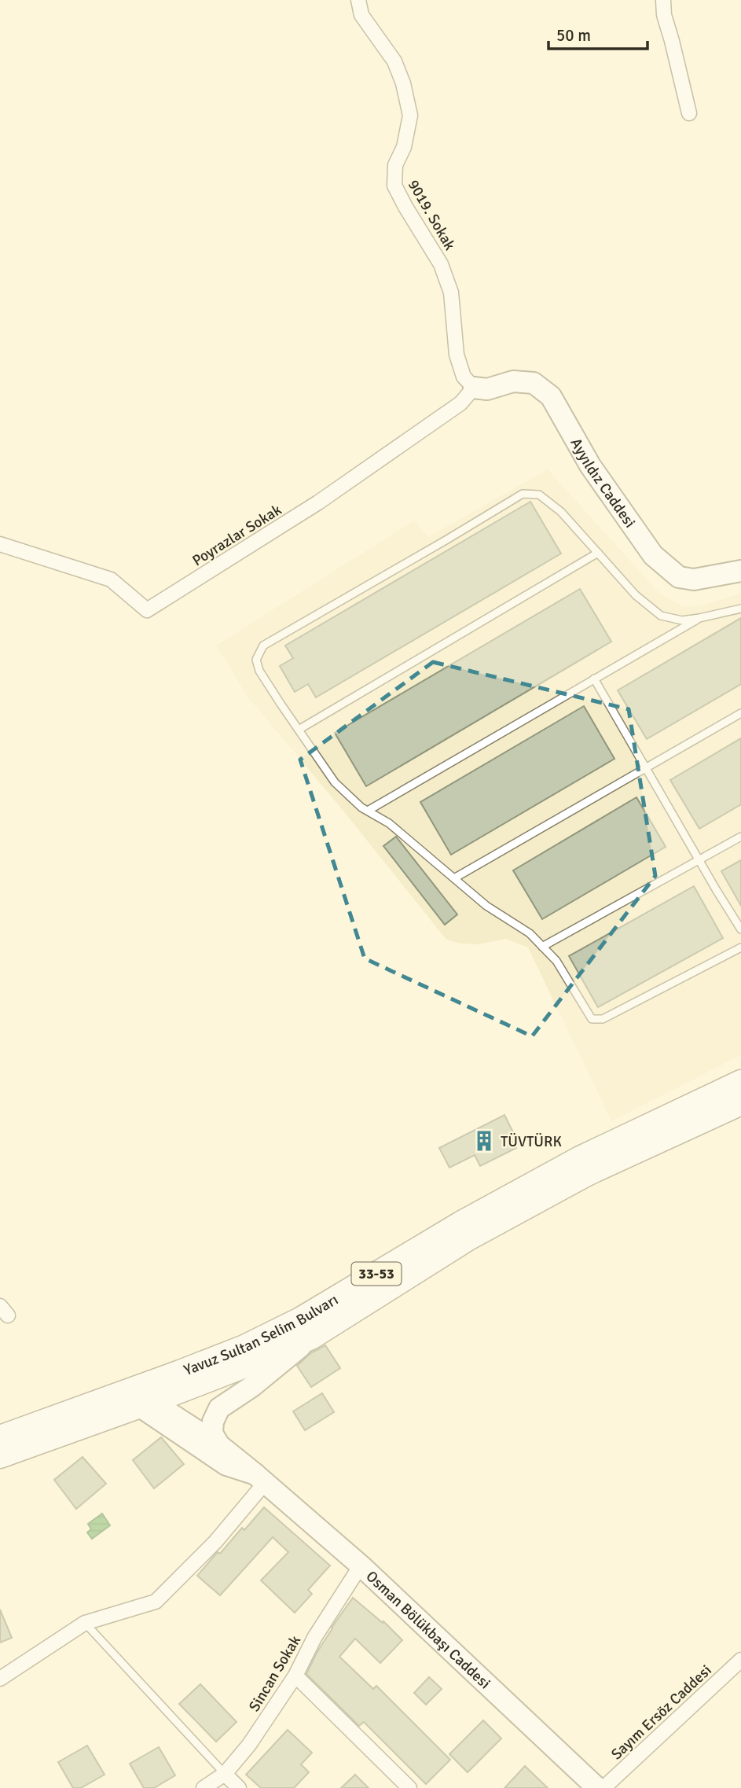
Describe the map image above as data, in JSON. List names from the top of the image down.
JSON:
{
  "streets": {
    "main road": ["33-53", "Yavuz Sultan Selim Bulvarı"],
    "street": [
      "9019. Sokak",
      "Ayyıldız Caddesi",
      "Poyrazlar Sokak",
      "Osman Bölükbaşı Caddesi",
      "Sincan Sokak",
      "Sayım Ersöz Caddesi"
    ]
  },
  "crossings": [
    ["9019. Sokak", "Ayyıldız Caddesi"],
    ["9019. Sokak", "Poyrazlar Sokak"],
    ["Ayyıldız Caddesi", "Poyrazlar Sokak"],
    ["Yavuz Sultan Selim Bulvarı", "Osman Bölükbaşı Caddesi"],
    ["Osman Bölükbaşı Caddesi", "Sincan Sokak"]
  ],
  "places": {
    "building": ["TÜVTÜRK"]
  },
  "scale_bar": "50 m"
}
